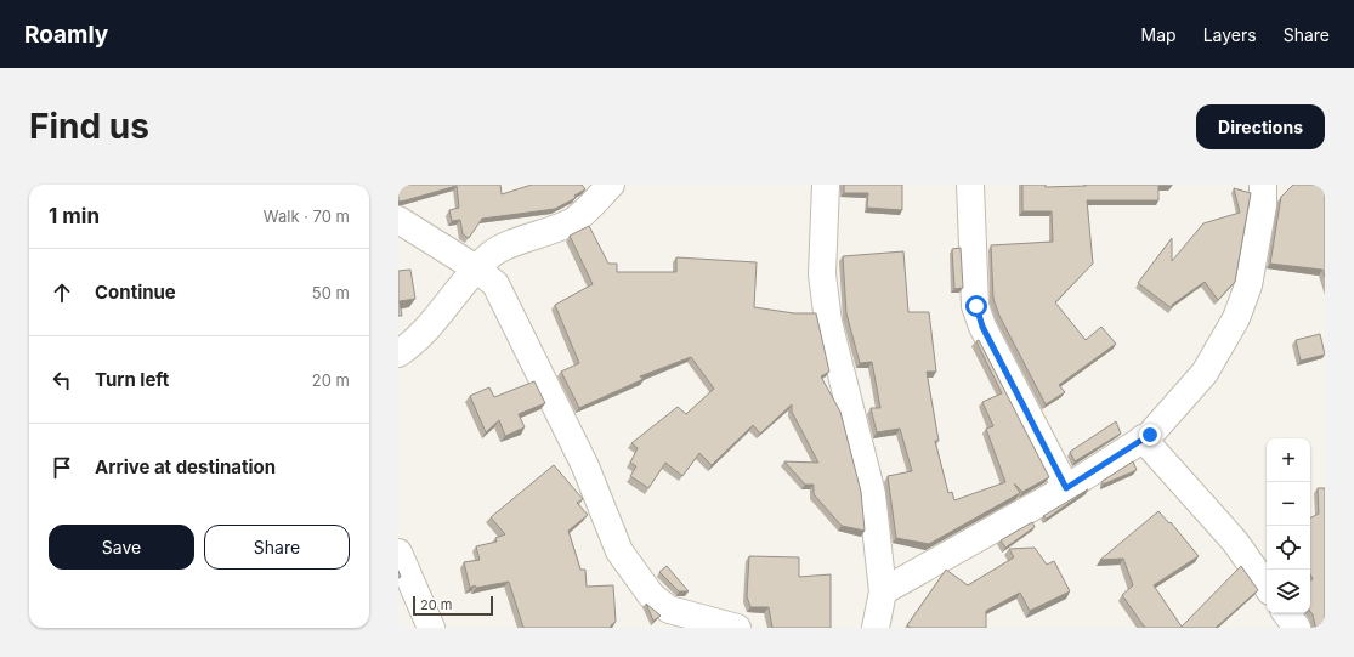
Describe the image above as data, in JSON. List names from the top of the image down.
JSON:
{
  "scale_bar": "20 m",
  "page": {
    "header": "Roamly",
    "nav": ["Map", "Layers", "Share"],
    "buttons": [
      "Directions",
      ["Save", "Share"]
    ],
    "title": "Find us",
    "heading": ["1 min", "Walk · 70 m"],
    "list": [
      ["Continue", "50 m"],
      ["Turn left", "20 m"],
      "Arrive at destination"
    ],
    "map_buttons": ["+", "−"],
    "scale": "20 m"
  }
}
